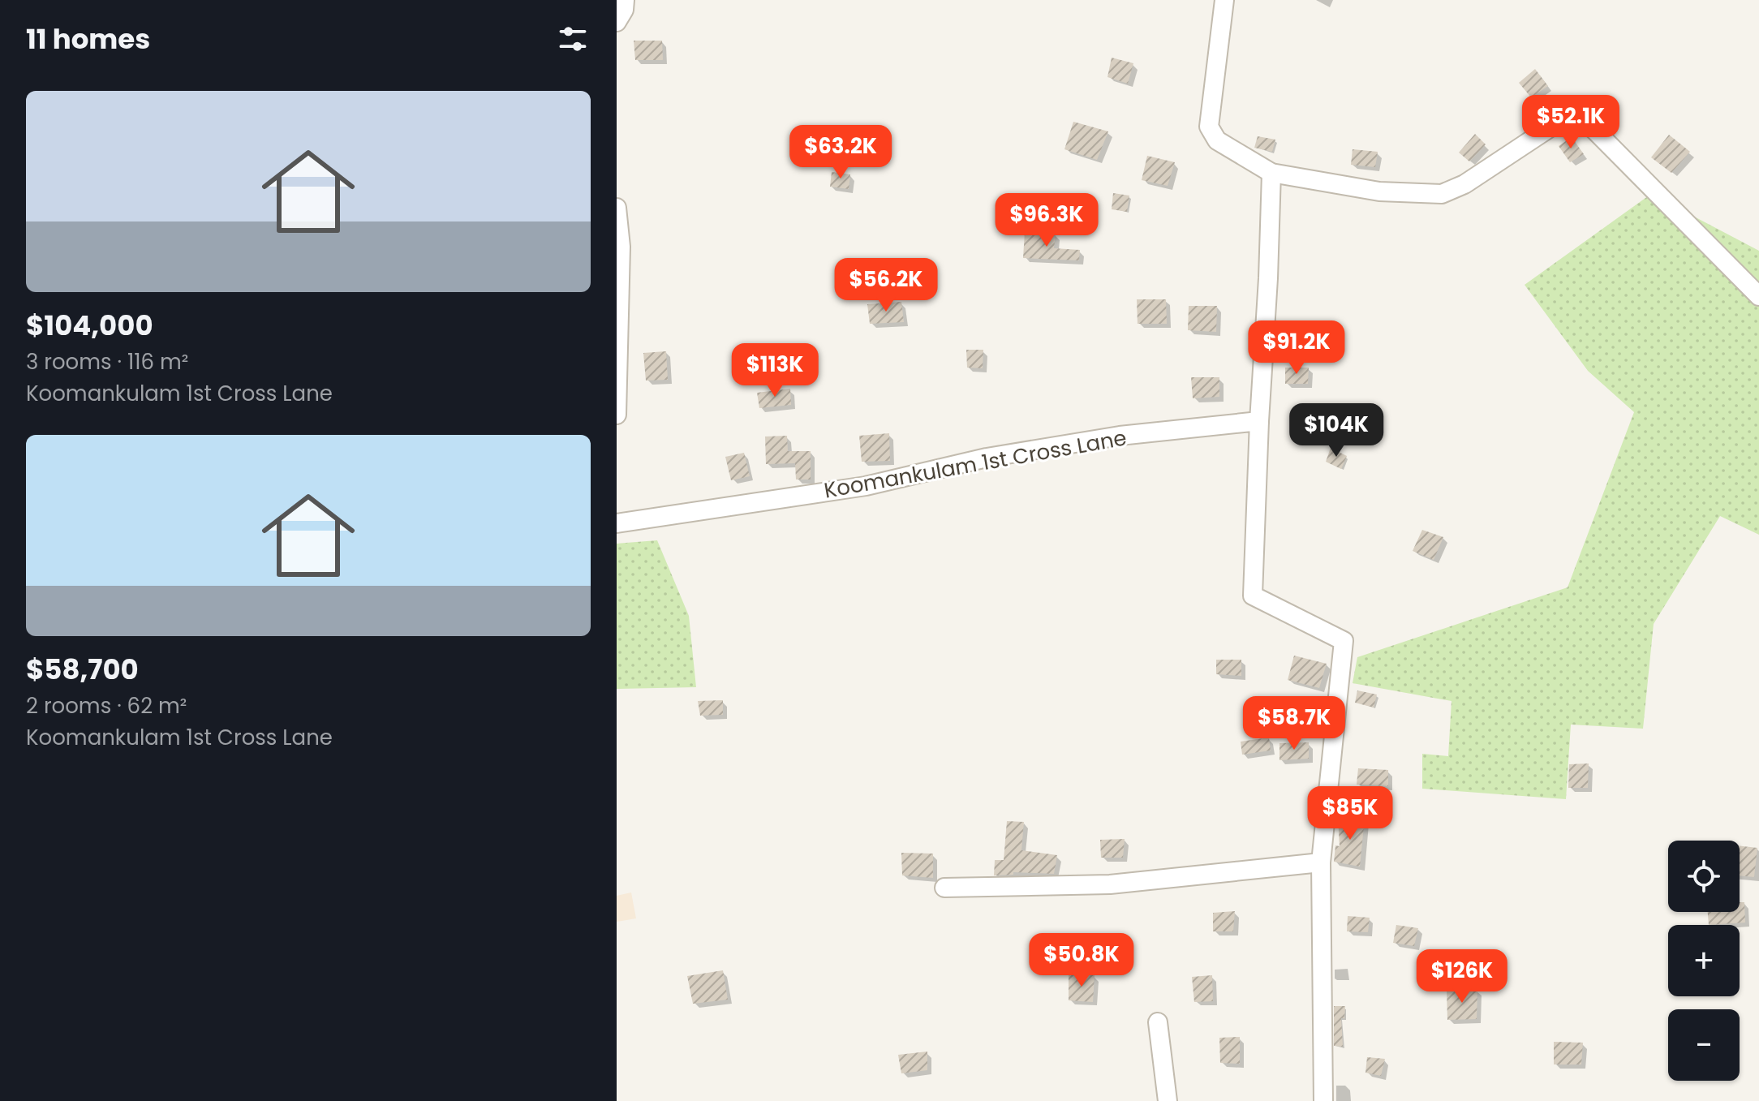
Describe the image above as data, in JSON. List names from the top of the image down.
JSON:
{
  "streets": {
    "street": ["Koomankulam 1st Cross Lane"]
  },
  "page": {
    "heading": "11 homes",
    "list": [
      {
        "name": "$104,000",
        "note": "3 rooms · 116 m² · Koomankulam 1st Cross Lane"
      },
      {
        "name": "$58,700",
        "note": "2 rooms · 62 m² · Koomankulam 1st Cross Lane"
      }
    ],
    "price": [
      "$52.1K",
      "$63.2K",
      "$96.3K",
      "$56.2K",
      "$91.2K",
      "$113K",
      "$104K",
      "$58.7K",
      "$85K",
      "$50.8K",
      "$126K"
    ],
    "map_buttons": ["+", "−"]
  }
}
